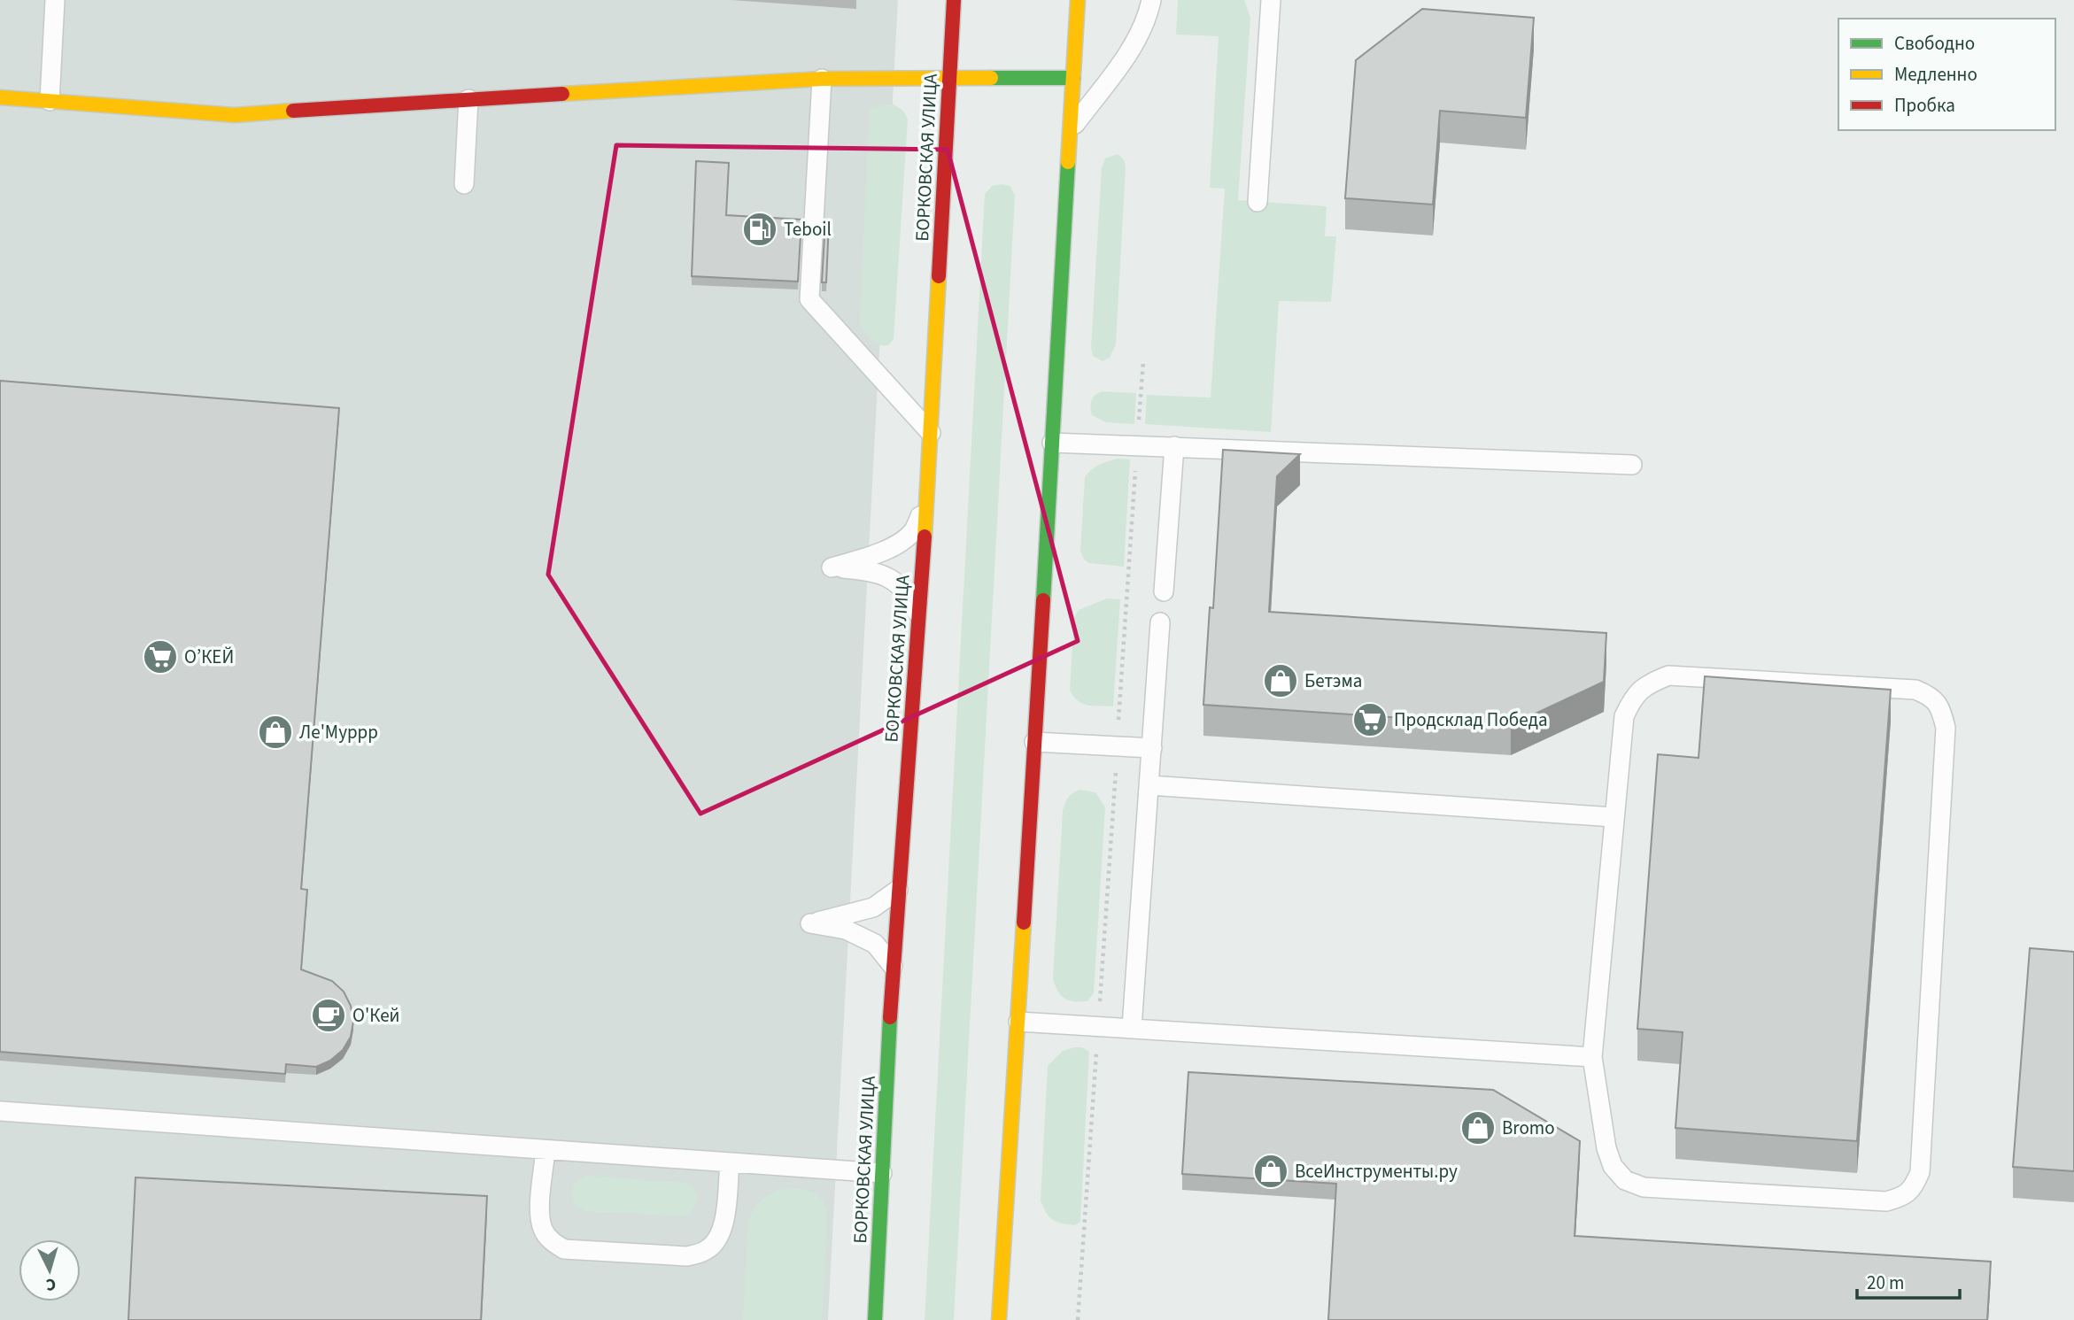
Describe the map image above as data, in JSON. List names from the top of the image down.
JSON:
{
  "streets": {
    "main road": ["БОРКОВСКАЯ УЛИЦА"]
  },
  "places": {
    "fuel station": ["Teboil"],
    "supermarket": ["О’КЕЙ", "Продсклад Победа"],
    "shop": [
      "Бетэма",
      "Ле'Муррр",
      "Bromo",
      "ВсеИнструменты.ру"
    ],
    "cafe": ["О'Кей"]
  },
  "legend": ["Свободно", "Медленно", "Пробка"],
  "scale_bar": "20 m",
  "north": "bottom"
}
